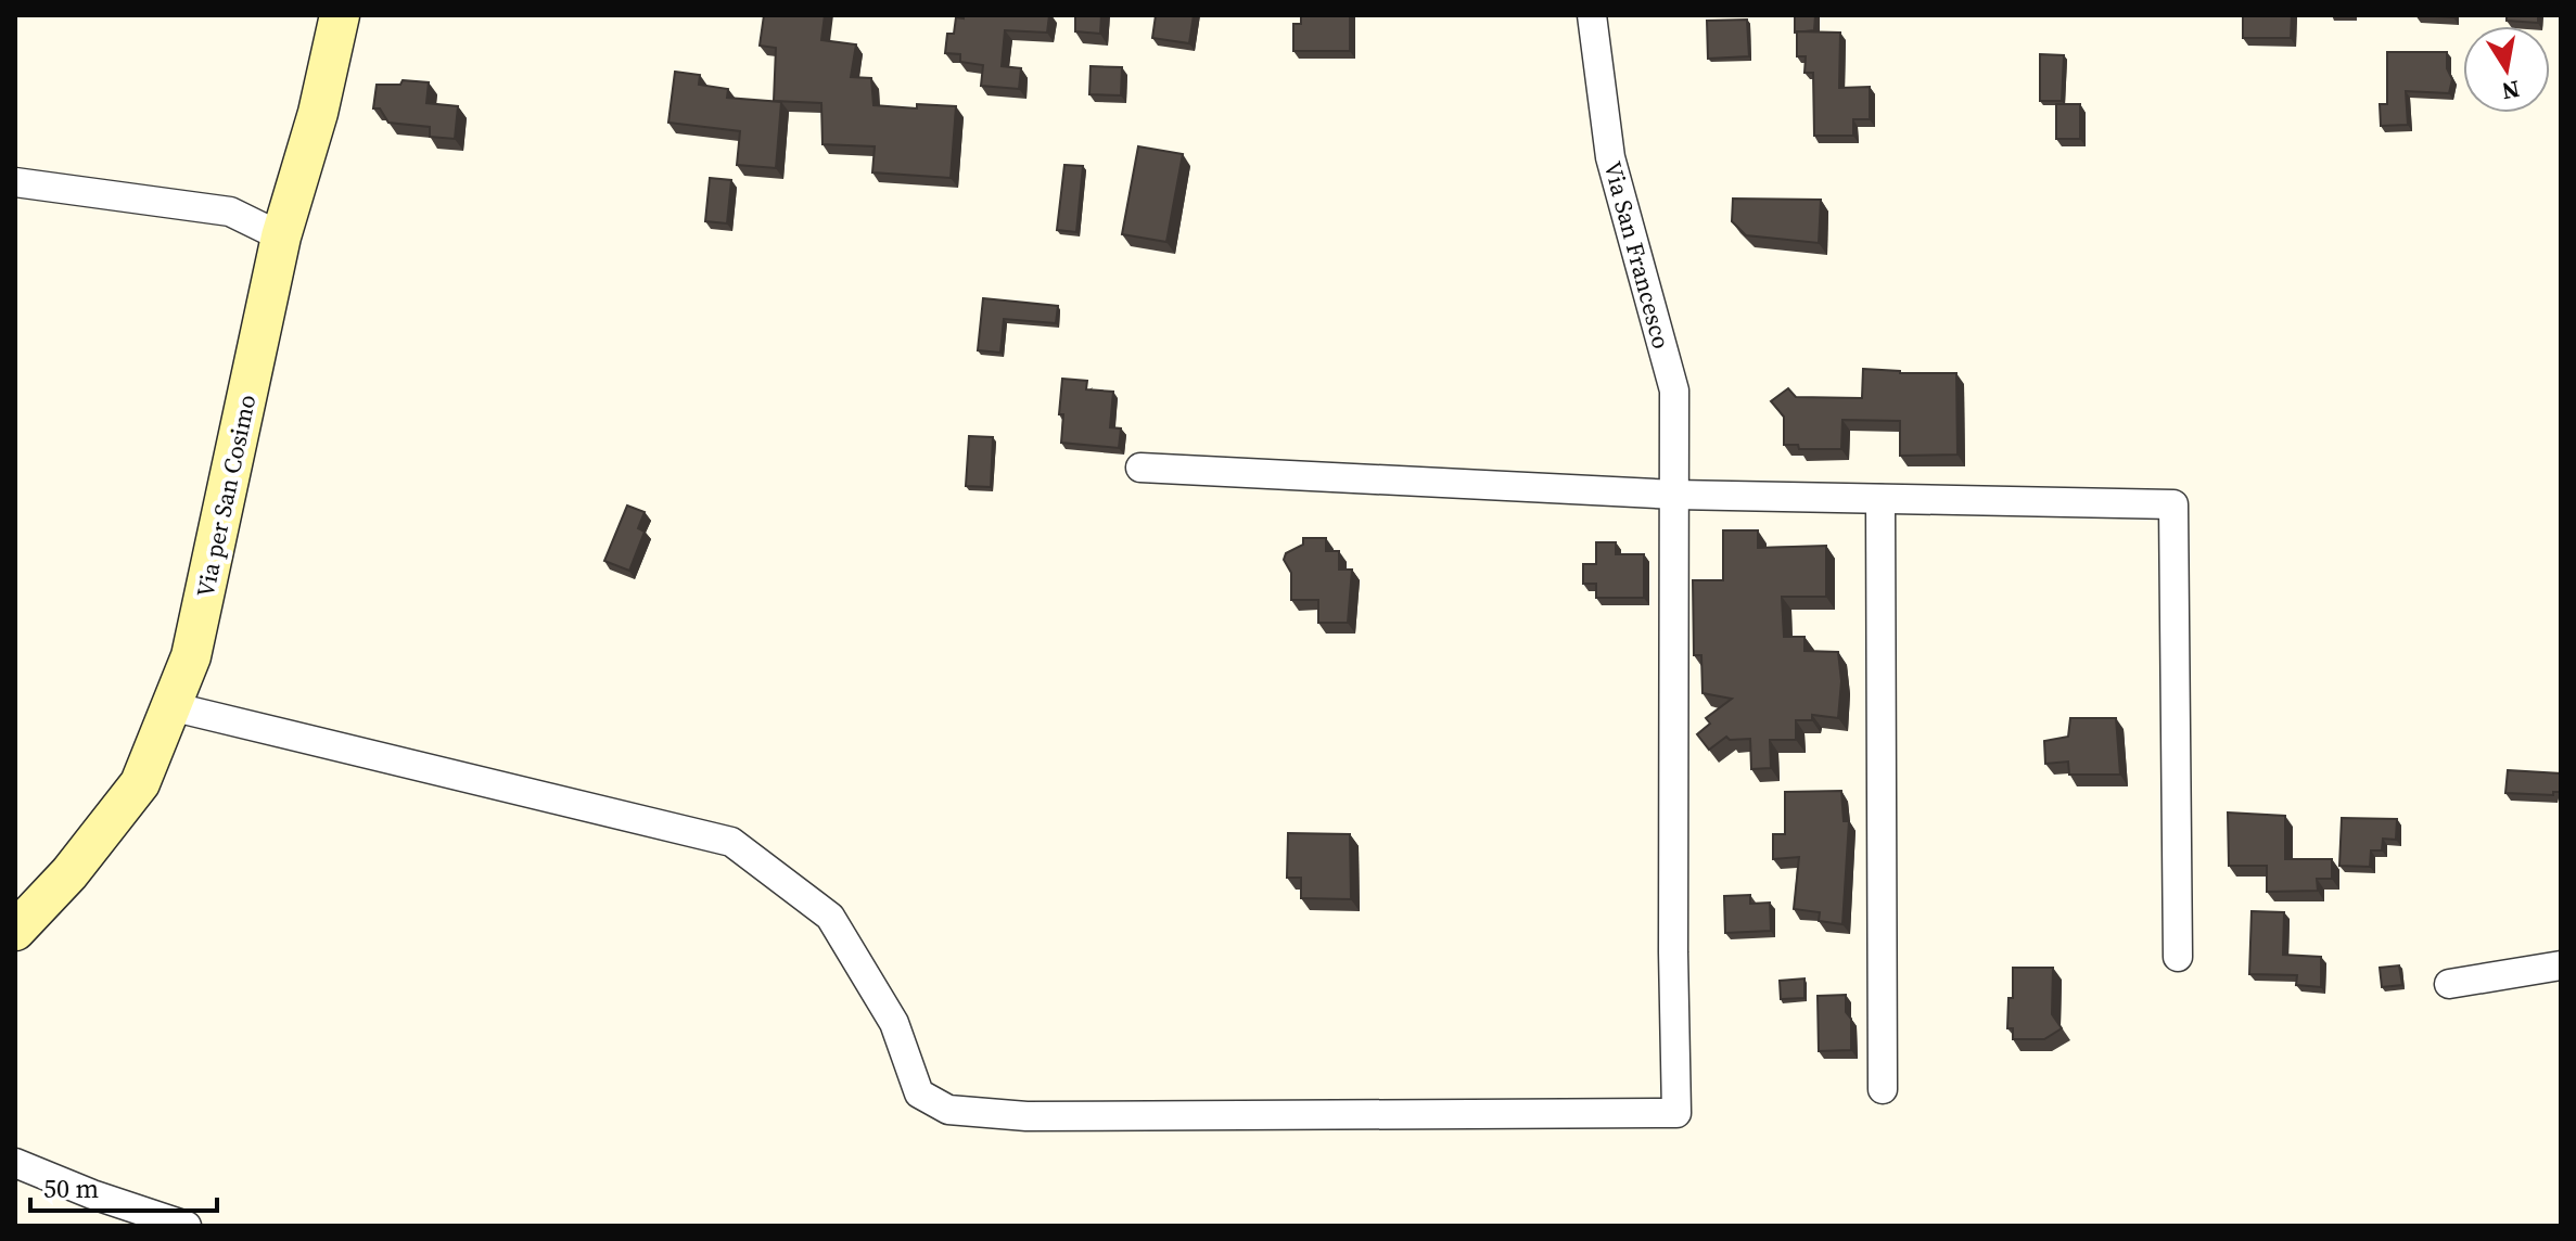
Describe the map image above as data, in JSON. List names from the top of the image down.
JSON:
{
  "streets": {
    "street": ["Via San Francesco", "Via per San Cosimo"]
  },
  "crossings": [
    ["Via San Francesco", "Via per San Cosimo"]
  ],
  "scale_bar": "50 m",
  "north": "bottom"
}
